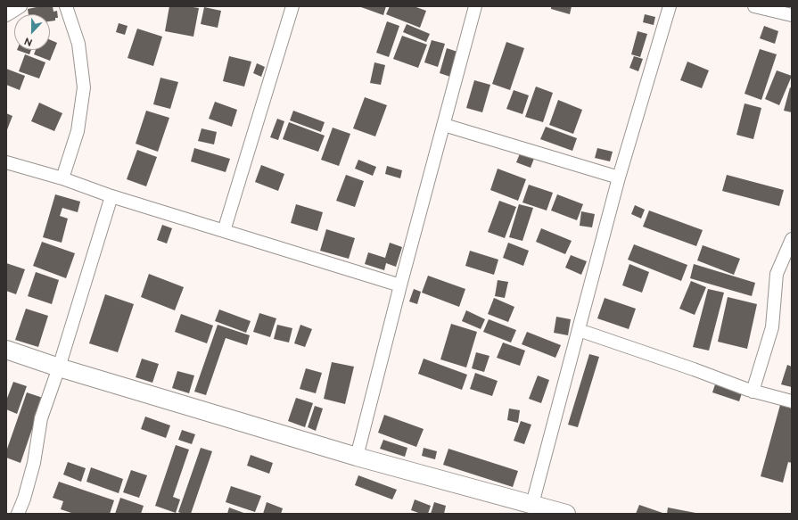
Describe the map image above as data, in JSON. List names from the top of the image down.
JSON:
{
  "north": "bottom"
}
